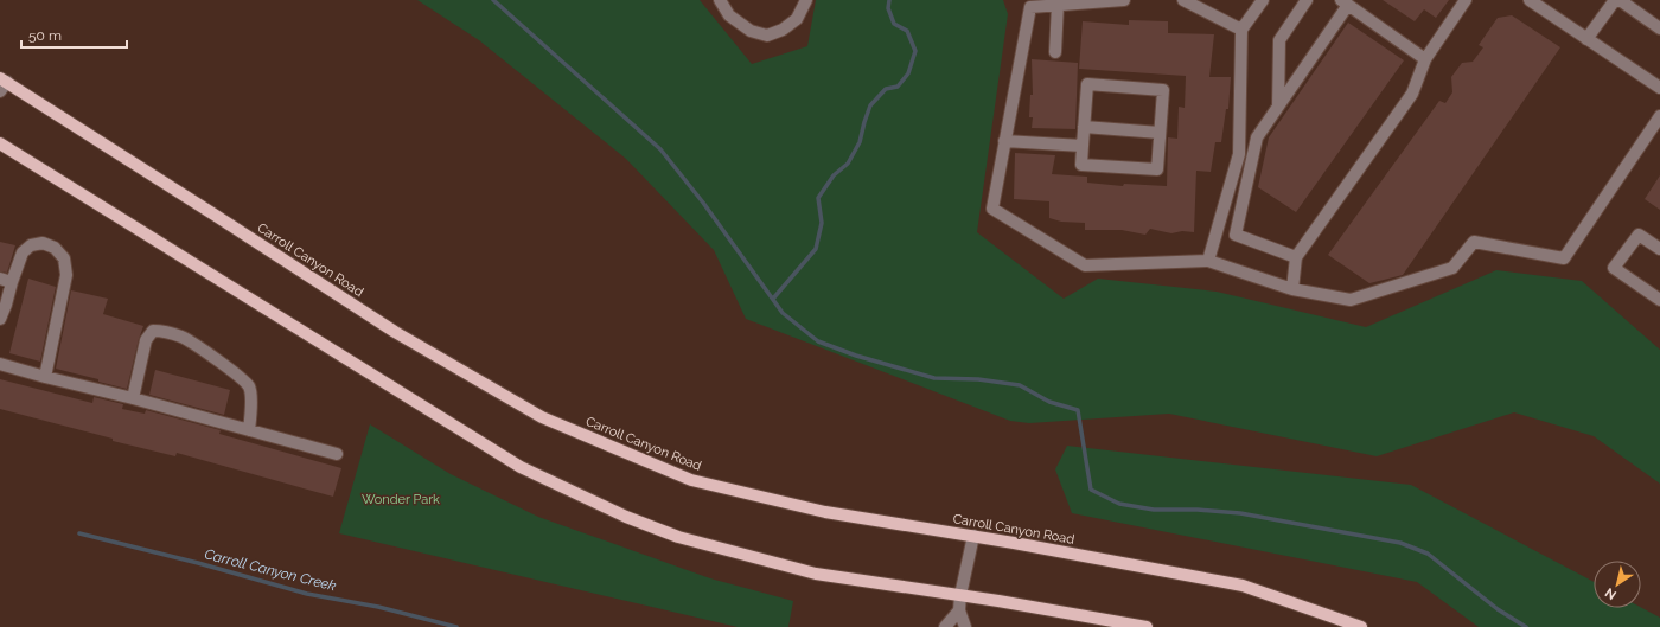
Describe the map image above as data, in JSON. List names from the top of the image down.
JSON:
{
  "streets": {
    "main road": ["Carroll Canyon Road"]
  },
  "water": ["Carroll Canyon Creek"],
  "parks": ["Wonder Park"],
  "scale_bar": "50 m",
  "north": "bottom left"
}
